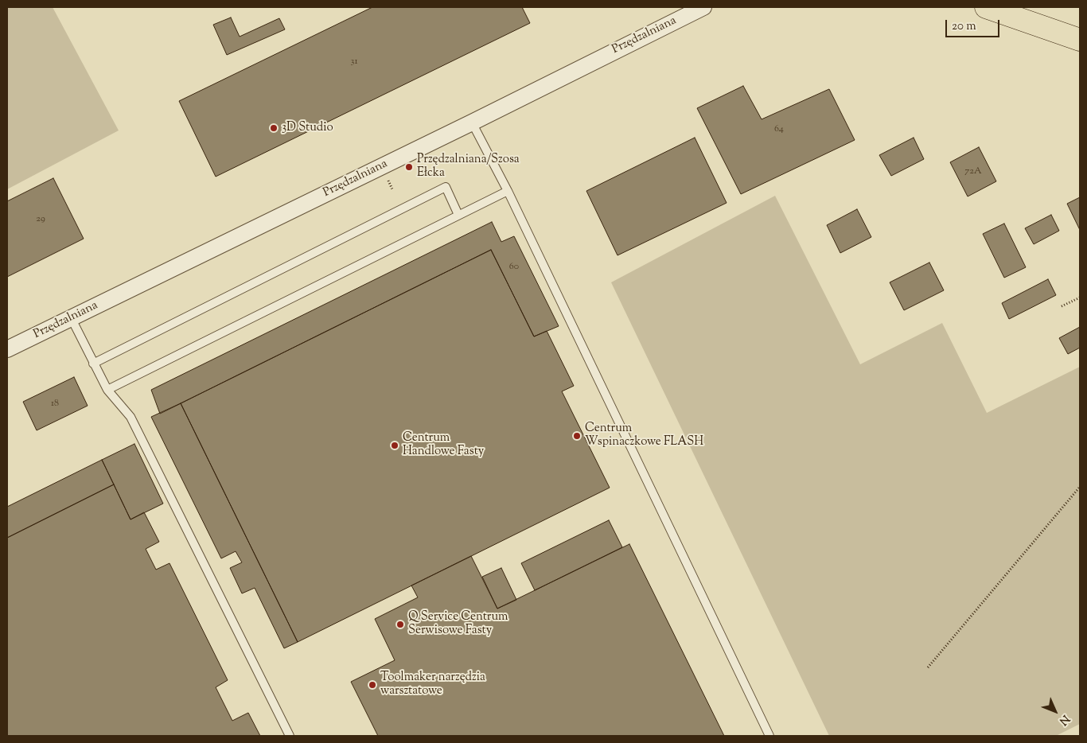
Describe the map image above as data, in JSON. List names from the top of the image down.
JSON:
{
  "streets": {
    "street": ["Przędzalniana"]
  },
  "places": [
    "3D Studio",
    "Przędzalniana/Szosa Ełcka",
    "Centrum Wspinaczkowe FLASH",
    "Centrum Handlowe Fasty",
    "Q Service Centrum Serwisowe Fasty",
    "Toolmaker narzędzia warsztatowe"
  ],
  "house_numbers": [
    "31",
    "64",
    "72A",
    "29",
    "60",
    "18"
  ],
  "scale_bar": "20 m",
  "north": "bottom right"
}
